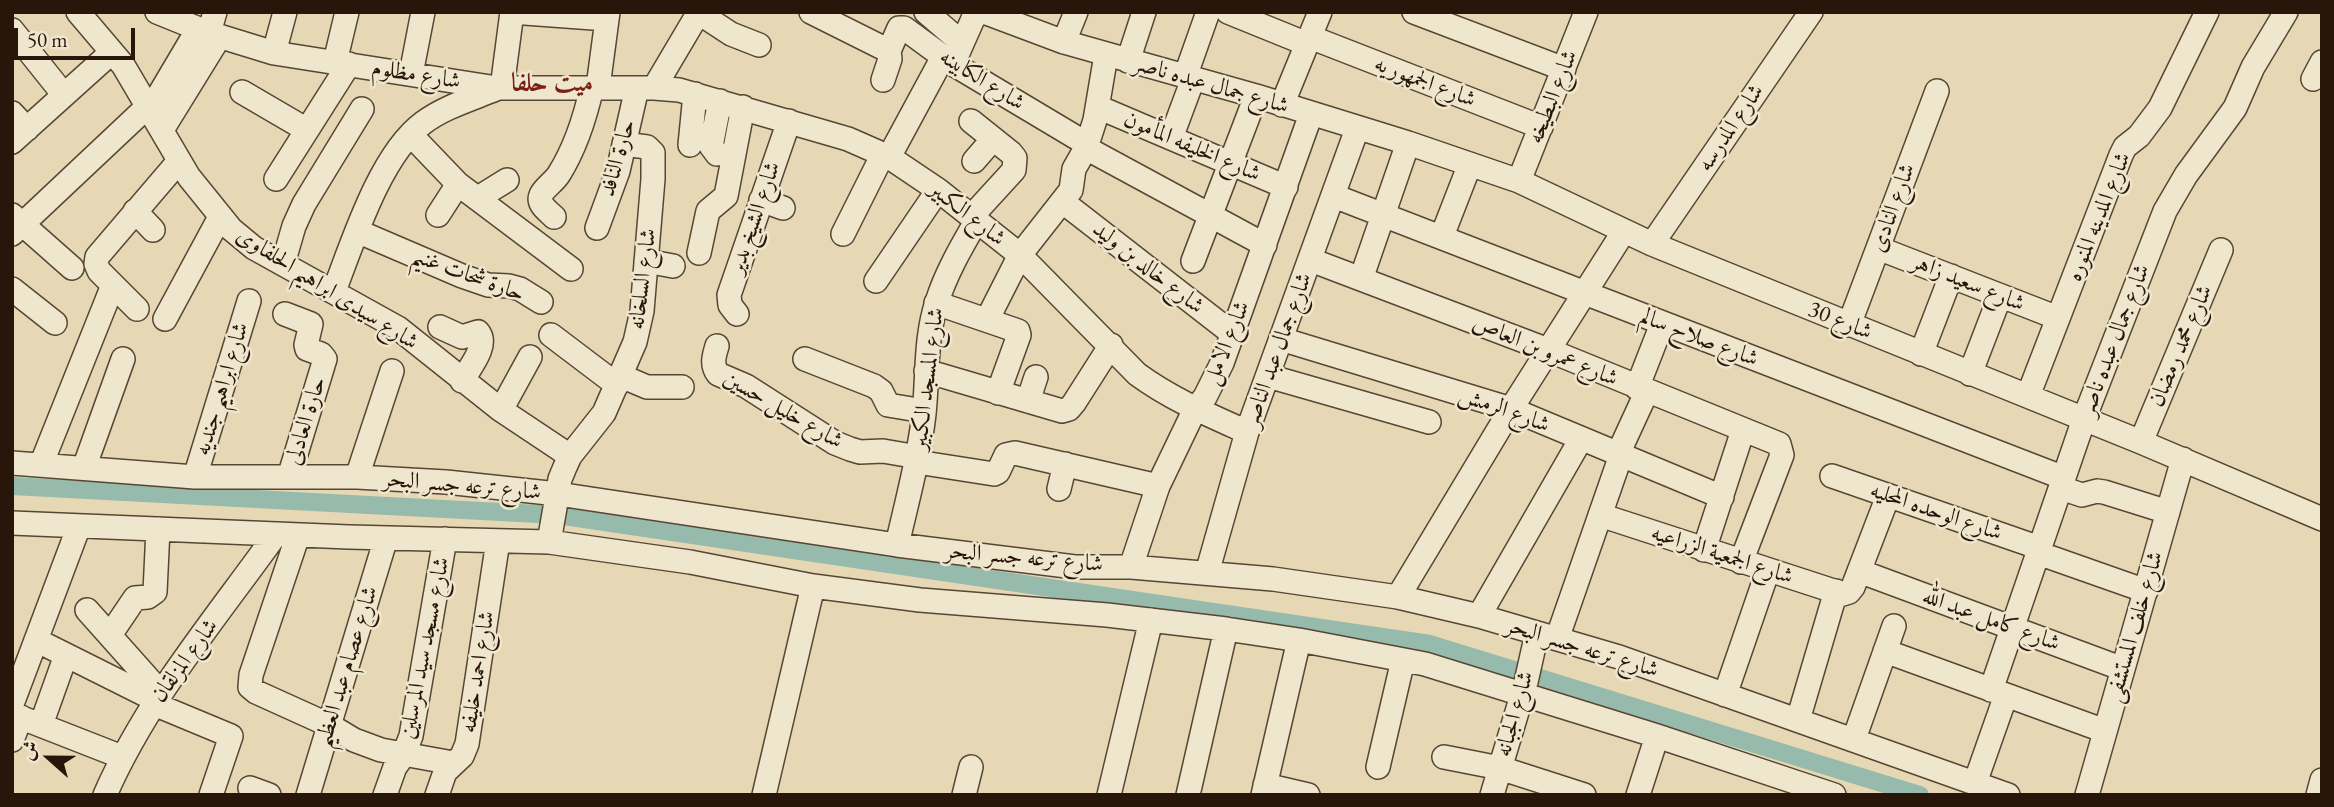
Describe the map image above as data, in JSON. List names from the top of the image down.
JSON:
{
  "streets": {
    "street": [
      "شارع مظلوم",
      "شارع الكابينه",
      "شارع الجمهوريه",
      "شارع جمال عبده ناصر",
      "شارع البطيخه",
      "شارع المدرسه",
      "شارع الخليفه المأمون",
      "حارة النافد",
      "شارع النادى",
      "شارع الكبير",
      "شارع المدينه المنوره",
      "شارع الشيخ بدير",
      "شارع خالد بن وليد",
      "حارة شحات غنيم",
      "شارع السلخانه",
      "شارع سعيد زاهر",
      "شارع سيدى ابراهيم الحلفاوى",
      "شارع 30",
      "شارع صلاح سالم",
      "شارع الامل",
      "شارع محمد رمضان",
      "شارع جمال عبد الناصر",
      "شارع عمرو بن العاص",
      "شارع المسجد الكبير",
      "شارع ابراهيم جنديه",
      "شارع خليل حسين",
      "شارع الرمش",
      "حارة العادلى",
      "شارع ترعه جسر البحر",
      "شارع الوحده المحليه",
      "شارع الجمعية الزراعيه",
      "شارع كامل عبد الله",
      "شارع خلف المستشفى",
      "شارع مسجد سيد المرسلين",
      "شارع المزلقان",
      "شارع عصام عبد العظيم",
      "شارع احمد خليفه",
      "شارع الجبانه"
    ]
  },
  "crossings": [
    ["شارع مظلوم", "حارة النافد"],
    ["شارع مظلوم", "شارع الكبير"],
    ["شارع الكابينه", "شارع الامل"],
    ["شارع الجمهوريه", "شارع البطيخه"],
    ["شارع جمال عبده ناصر", "شارع 30"],
    ["شارع جمال عبده ناصر", "شارع صلاح سالم"],
    ["شارع جمال عبده ناصر", "شارع الامل"],
    ["شارع جمال عبده ناصر", "شارع جمال عبد الناصر"],
    ["شارع جمال عبده ناصر", "شارع ترعه جسر البحر"],
    ["شارع جمال عبده ناصر", "شارع الوحده المحليه"],
    ["شارع جمال عبده ناصر", "شارع كامل عبد الله"],
    ["شارع البطيخه", "شارع 30"],
    ["شارع المدرسه", "شارع 30"],
    ["شارع الخليفه المأمون", "شارع الامل"],
    ["حارة النافد", "شارع الكبير"],
    ["حارة النافد", "شارع السلخانه"],
    ["شارع النادى", "شارع سعيد زاهر"],
    ["شارع النادى", "شارع 30"],
    ["شارع الكبير", "شارع الشيخ بدير"],
    ["شارع الكبير", "شارع الامل"],
    ["شارع الكبير", "شارع جمال عبد الناصر"],
    ["شارع الكبير", "شارع المسجد الكبير"],
    ["شارع المدينه المنوره", "شارع سعيد زاهر"],
    ["شارع المدينه المنوره", "شارع 30"],
    ["شارع خالد بن وليد", "شارع الامل"],
    ["شارع السلخانه", "شارع سيدى ابراهيم الحلفاوى"],
    ["شارع السلخانه", "شارع ترعه جسر البحر"],
    ["شارع 30", "شارع محمد رمضان"],
    ["شارع 30", "شارع جمال عبد الناصر"],
    ["شارع 30", "شارع خلف المستشفى"],
    ["شارع صلاح سالم", "شارع جمال عبد الناصر"],
    ["شارع صلاح سالم", "شارع خلف المستشفى"],
    ["شارع الامل", "شارع ترعه جسر البحر"],
    ["شارع جمال عبد الناصر", "شارع عمرو بن العاص"],
    ["شارع جمال عبد الناصر", "شارع الرمش"],
    ["شارع جمال عبد الناصر", "شارع ترعه جسر البحر"],
    ["شارع عمرو بن العاص", "شارع الجمعية الزراعيه"],
    ["شارع المسجد الكبير", "شارع خليل حسين"],
    ["شارع المسجد الكبير", "شارع ترعه جسر البحر"],
    ["شارع ابراهيم جنديه", "شارع ترعه جسر البحر"],
    ["حارة العادلى", "شارع ترعه جسر البحر"],
    ["شارع ترعه جسر البحر", "شارع الجبانه"],
    ["شارع الوحده المحليه", "شارع خلف المستشفى"],
    ["شارع كامل عبد الله", "شارع خلف المستشفى"]
  ],
  "districts": ["ميت حلفا"],
  "scale_bar": "50 m",
  "north": "left"
}
